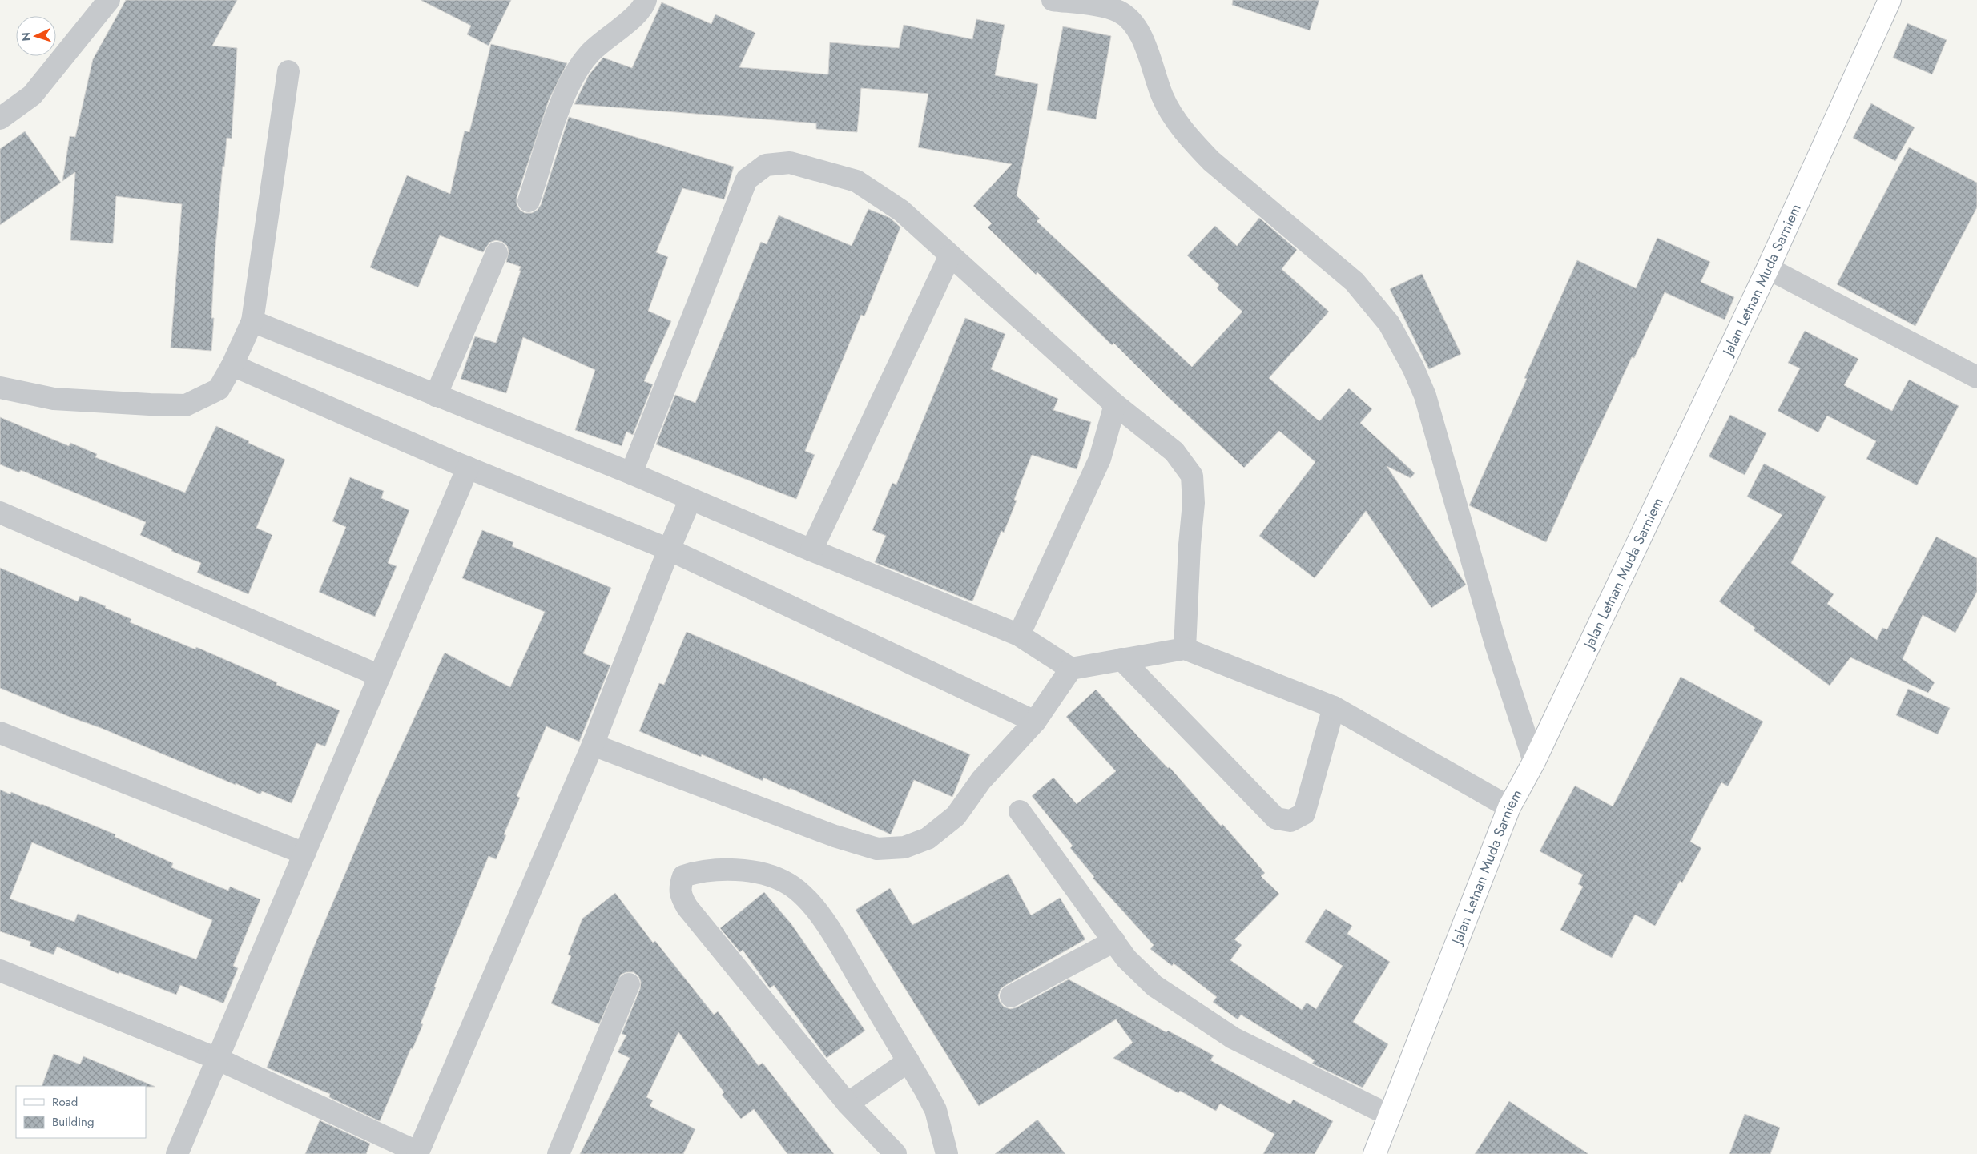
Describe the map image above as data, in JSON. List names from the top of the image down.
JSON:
{
  "streets": {
    "main road": ["Jalan Letnan Muda Sarniem"]
  },
  "legend": ["Road", "Building"],
  "north": "left"
}
